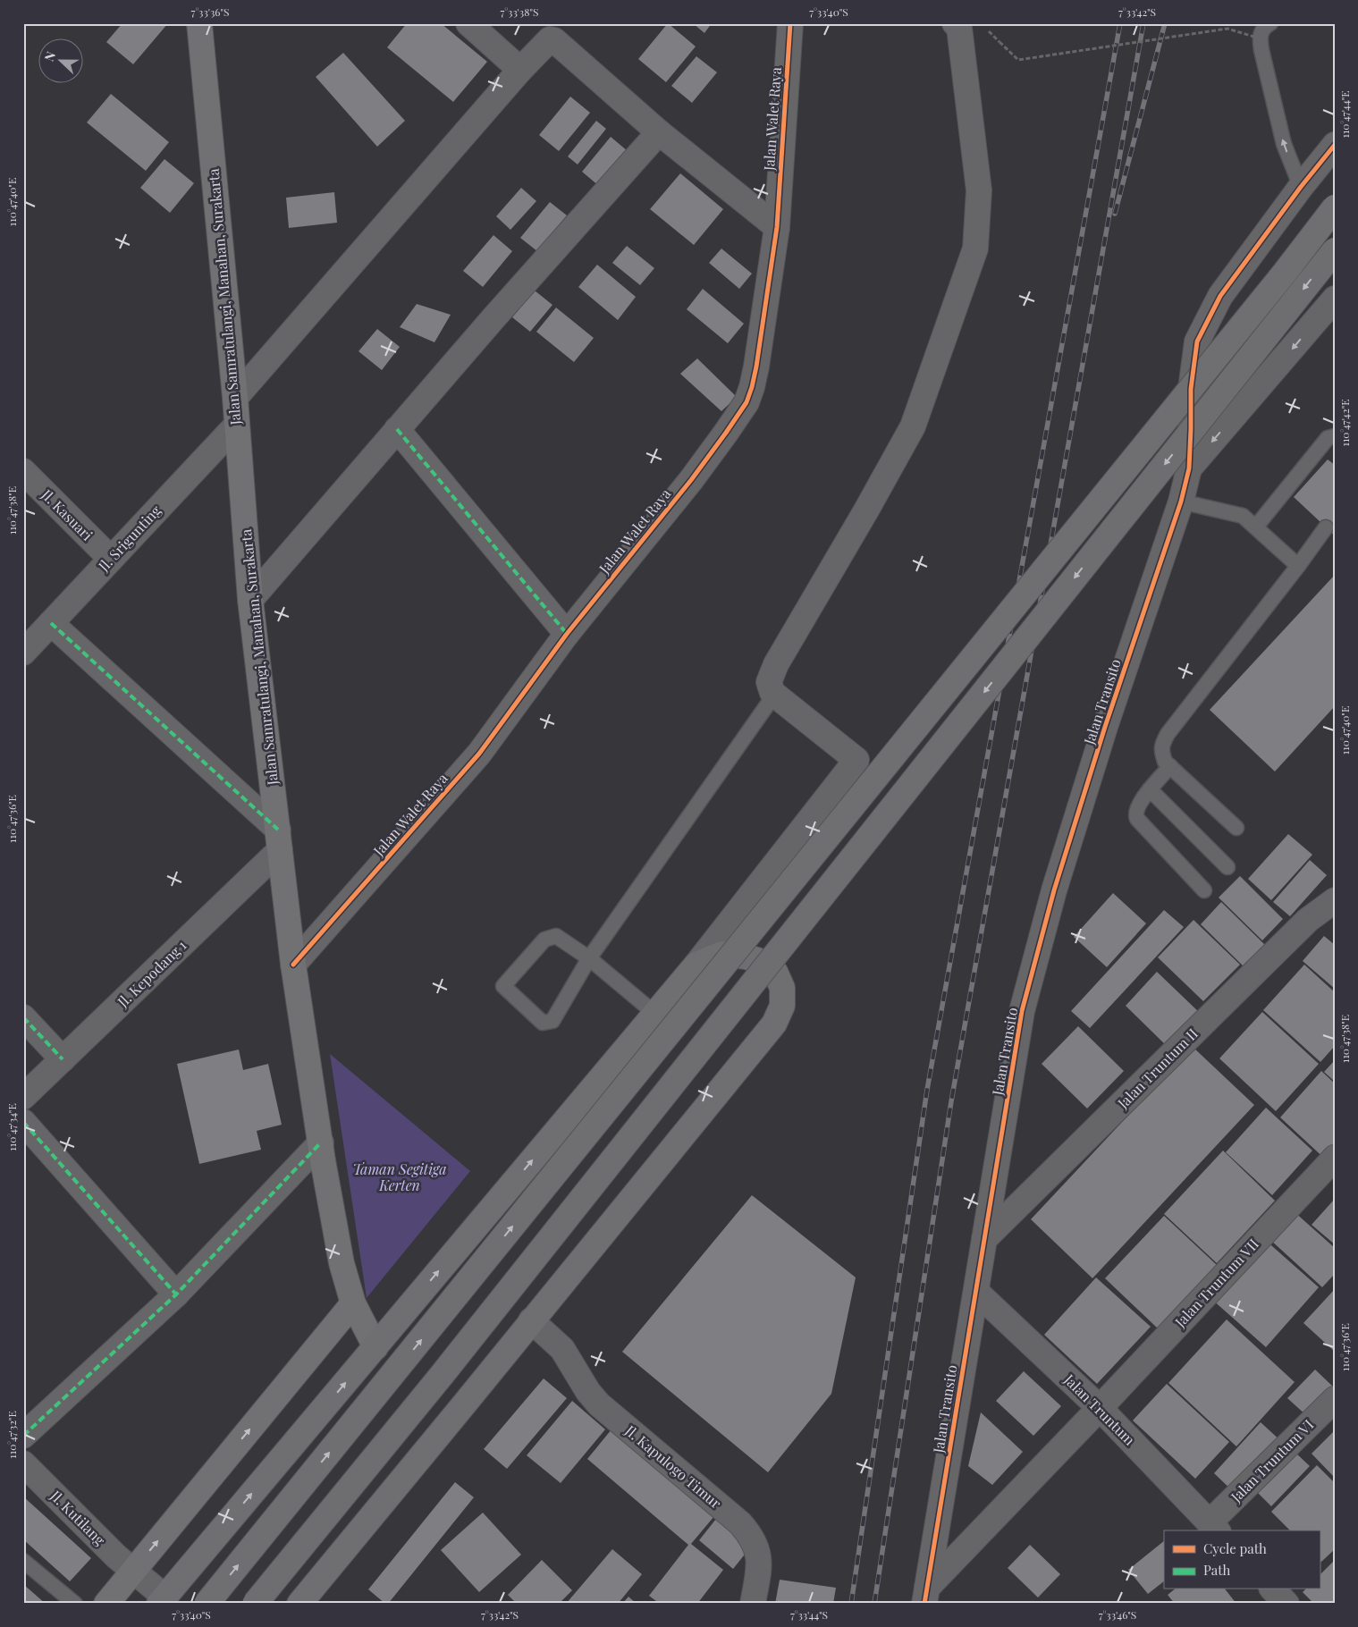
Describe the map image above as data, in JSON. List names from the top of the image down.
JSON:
{
  "streets": {
    "main road": ["Jalan Samratulangi, Manahan, Surakarta"],
    "street": [
      "Jalan Walet Raya",
      "Jl. Kasuari",
      "Jl. Srigunting",
      "Jalan Transito",
      "Jl. Kepodang 1",
      "Jalan Truntum II",
      "Jalan Truntum VII",
      "Jalan Truntum",
      "Jalan Truntum VI",
      "Jl. Kapulogo Timur",
      "Jl. Kutilang"
    ]
  },
  "crossings": [
    ["Jalan Walet Raya", "Jalan Samratulangi, Manahan, Surakarta"],
    ["Jalan Samratulangi, Manahan, Surakarta", "Jl. Srigunting"],
    ["Jalan Samratulangi, Manahan, Surakarta", "Jl. Kepodang 1"],
    ["Jl. Kasuari", "Jl. Srigunting"],
    ["Jalan Transito", "Jalan Truntum II"],
    ["Jalan Transito", "Jalan Truntum VII"],
    ["Jalan Transito", "Jalan Truntum"],
    ["Jalan Truntum VII", "Jalan Truntum"],
    ["Jalan Truntum", "Jalan Truntum VI"]
  ],
  "parks": ["Taman Segitiga Kerten"],
  "legend": ["Cycle path", "Path"],
  "north": "left",
  "coordinates": [
    "7°33'36\"S",
    "7°33'38\"S",
    "7°33'40\"S",
    "7°33'42\"S",
    "110°47'44\"E",
    "110°47'40\"E",
    "110°47'42\"E",
    "110°47'38\"E",
    "110°47'36\"E",
    "110°47'34\"E",
    "110°47'32\"E",
    "7°33'44\"S",
    "7°33'46\"S"
  ]
}
